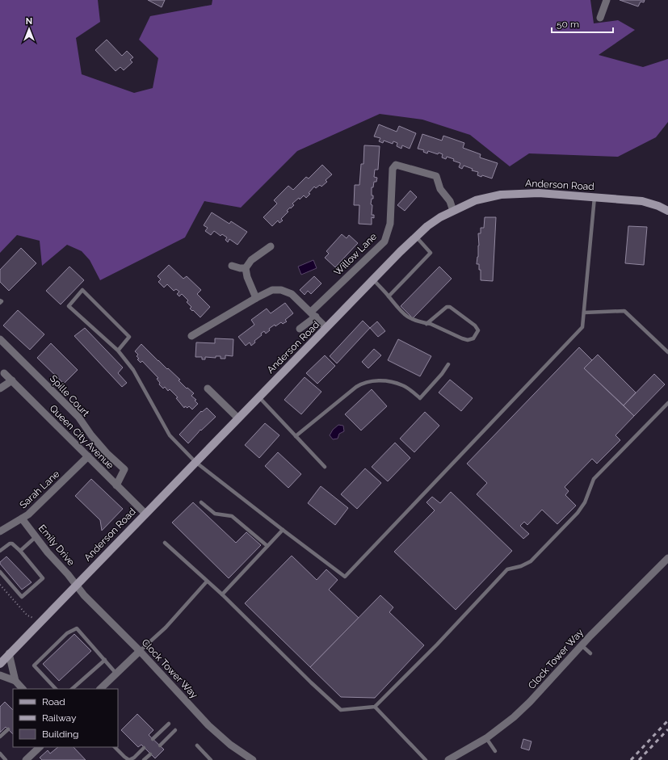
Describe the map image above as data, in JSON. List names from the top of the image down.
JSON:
{
  "streets": {
    "street": [
      "Anderson Road",
      "Willow Lane",
      "Spille Court",
      "Queen City Avenue",
      "Sarah Lane",
      "Emily Drive",
      "Clock Tower Way"
    ]
  },
  "crossings": [
    ["Anderson Road", "Willow Lane"],
    ["Anderson Road", "Queen City Avenue"],
    ["Anderson Road", "Emily Drive"],
    ["Anderson Road", "Clock Tower Way"],
    ["Spille Court", "Queen City Avenue"],
    ["Queen City Avenue", "Sarah Lane"],
    ["Sarah Lane", "Emily Drive"],
    ["Emily Drive", "Clock Tower Way"]
  ],
  "legend": ["Road", "Railway", "Building"],
  "scale_bar": "50 m",
  "north": "top"
}
